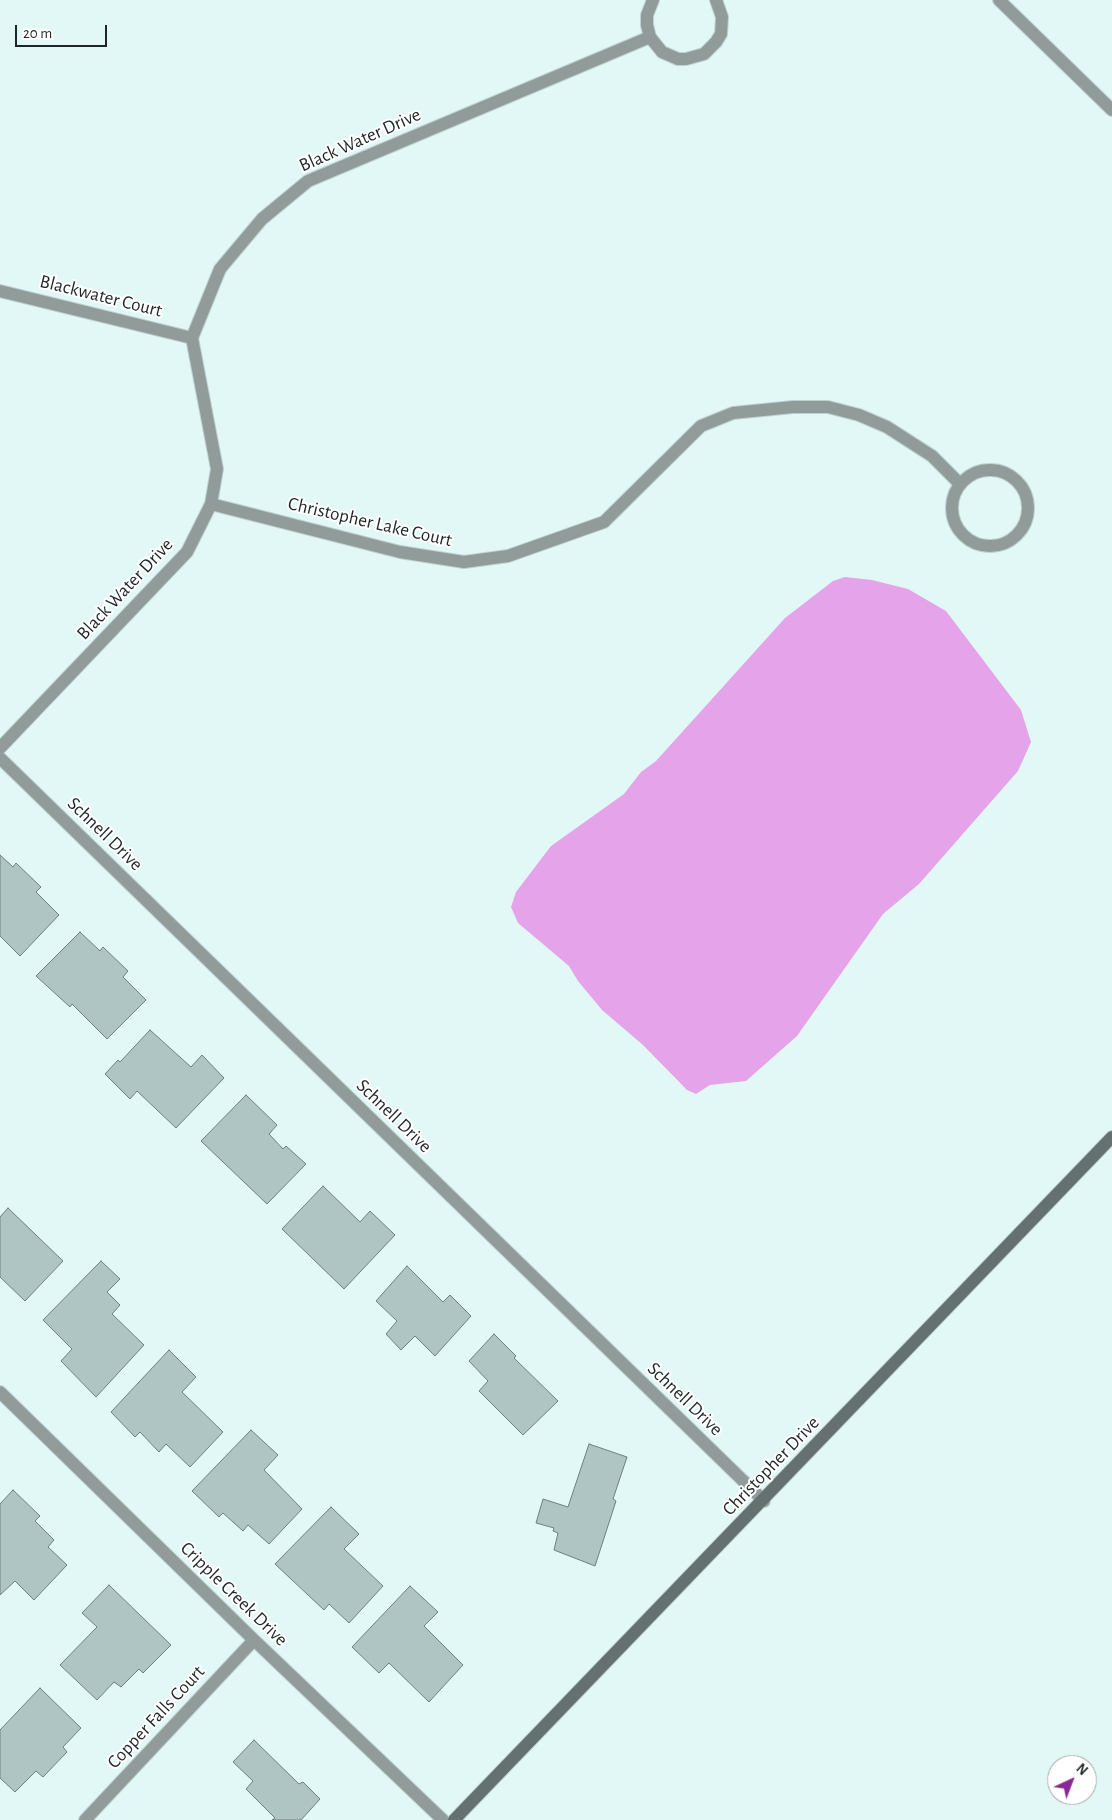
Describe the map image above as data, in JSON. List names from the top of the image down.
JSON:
{
  "streets": {
    "street": [
      "Black Water Drive",
      "Blackwater Court",
      "Christopher Lake Court",
      "Schnell Drive",
      "Christopher Drive",
      "Cripple Creek Drive",
      "Copper Falls Court"
    ]
  },
  "crossings": [
    ["Black Water Drive", "Blackwater Court"],
    ["Black Water Drive", "Christopher Lake Court"],
    ["Schnell Drive", "Christopher Drive"],
    ["Cripple Creek Drive", "Copper Falls Court"]
  ],
  "scale_bar": "20 m",
  "north": "top right"
}
